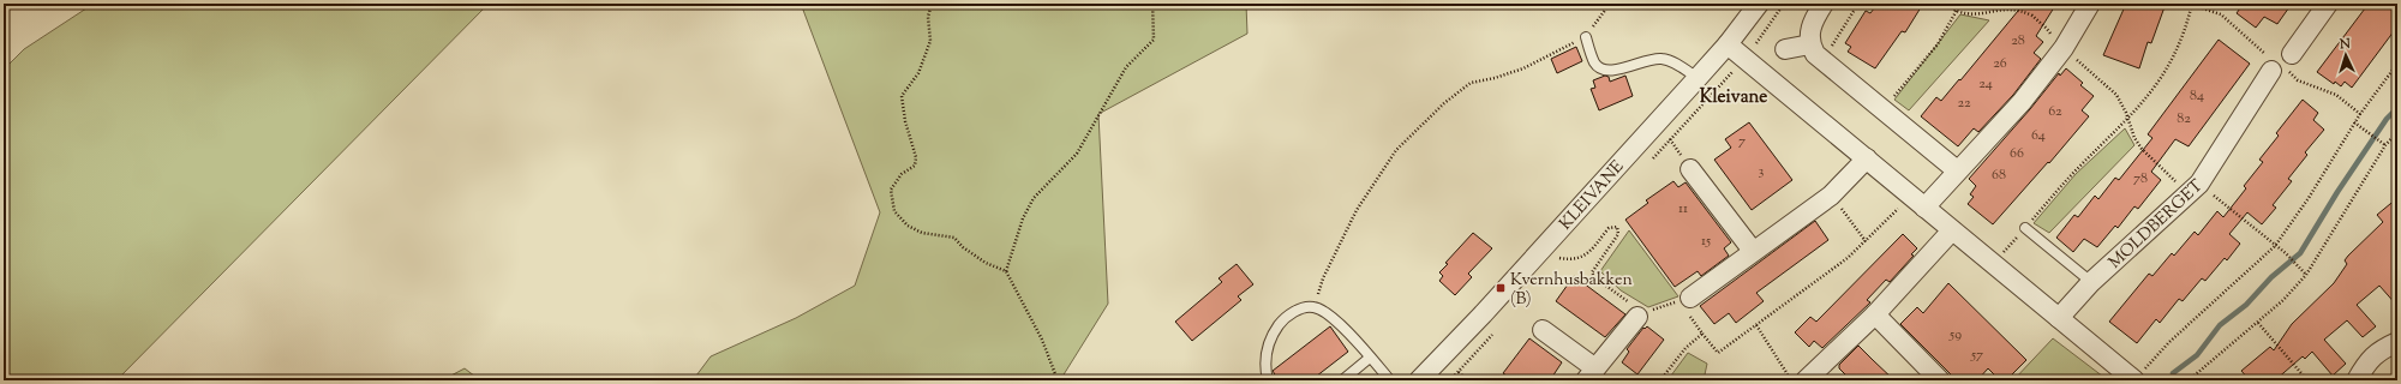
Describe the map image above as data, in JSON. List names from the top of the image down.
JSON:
{
  "streets": {
    "street": ["KLEIVANE", "MOLDBERGET"]
  },
  "districts": ["Kleivane"],
  "places": {
    "transit": ["Kvernhusbakken (B)"]
  },
  "house_numbers": [
    "28",
    "26",
    "24",
    "84",
    "22",
    "62",
    "82",
    "64",
    "7",
    "66",
    "3",
    "68",
    "78",
    "11",
    "15",
    "59",
    "57"
  ],
  "north": "top"
}
